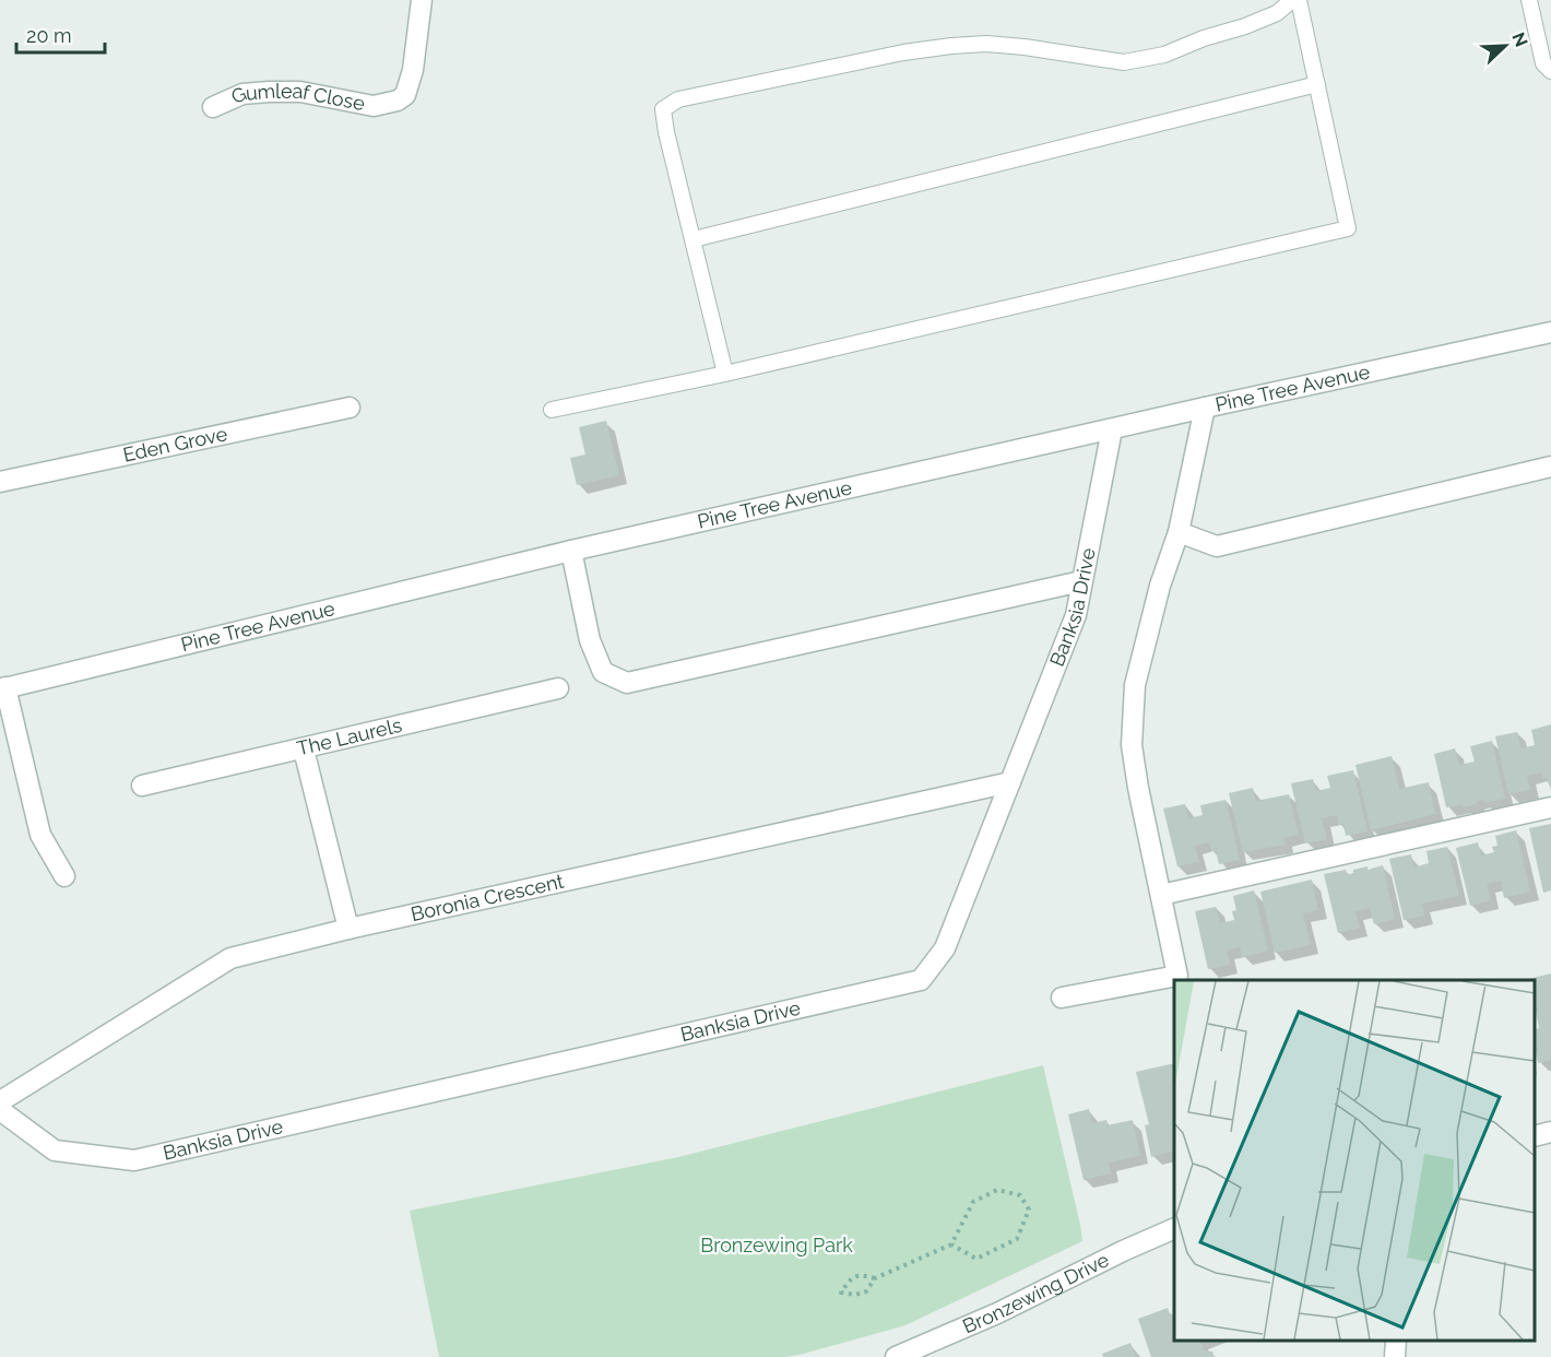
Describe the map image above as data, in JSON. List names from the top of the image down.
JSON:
{
  "streets": {
    "street": [
      "Gumleaf Close",
      "Pine Tree Avenue",
      "Eden Grove",
      "Banksia Drive",
      "The Laurels",
      "Boronia Crescent",
      "Bronzewing Drive"
    ]
  },
  "crossings": [
    ["Pine Tree Avenue", "Banksia Drive"],
    ["Banksia Drive", "Boronia Crescent"]
  ],
  "parks": ["Bronzewing Park"],
  "scale_bar": "20 m",
  "north": "top right"
}
